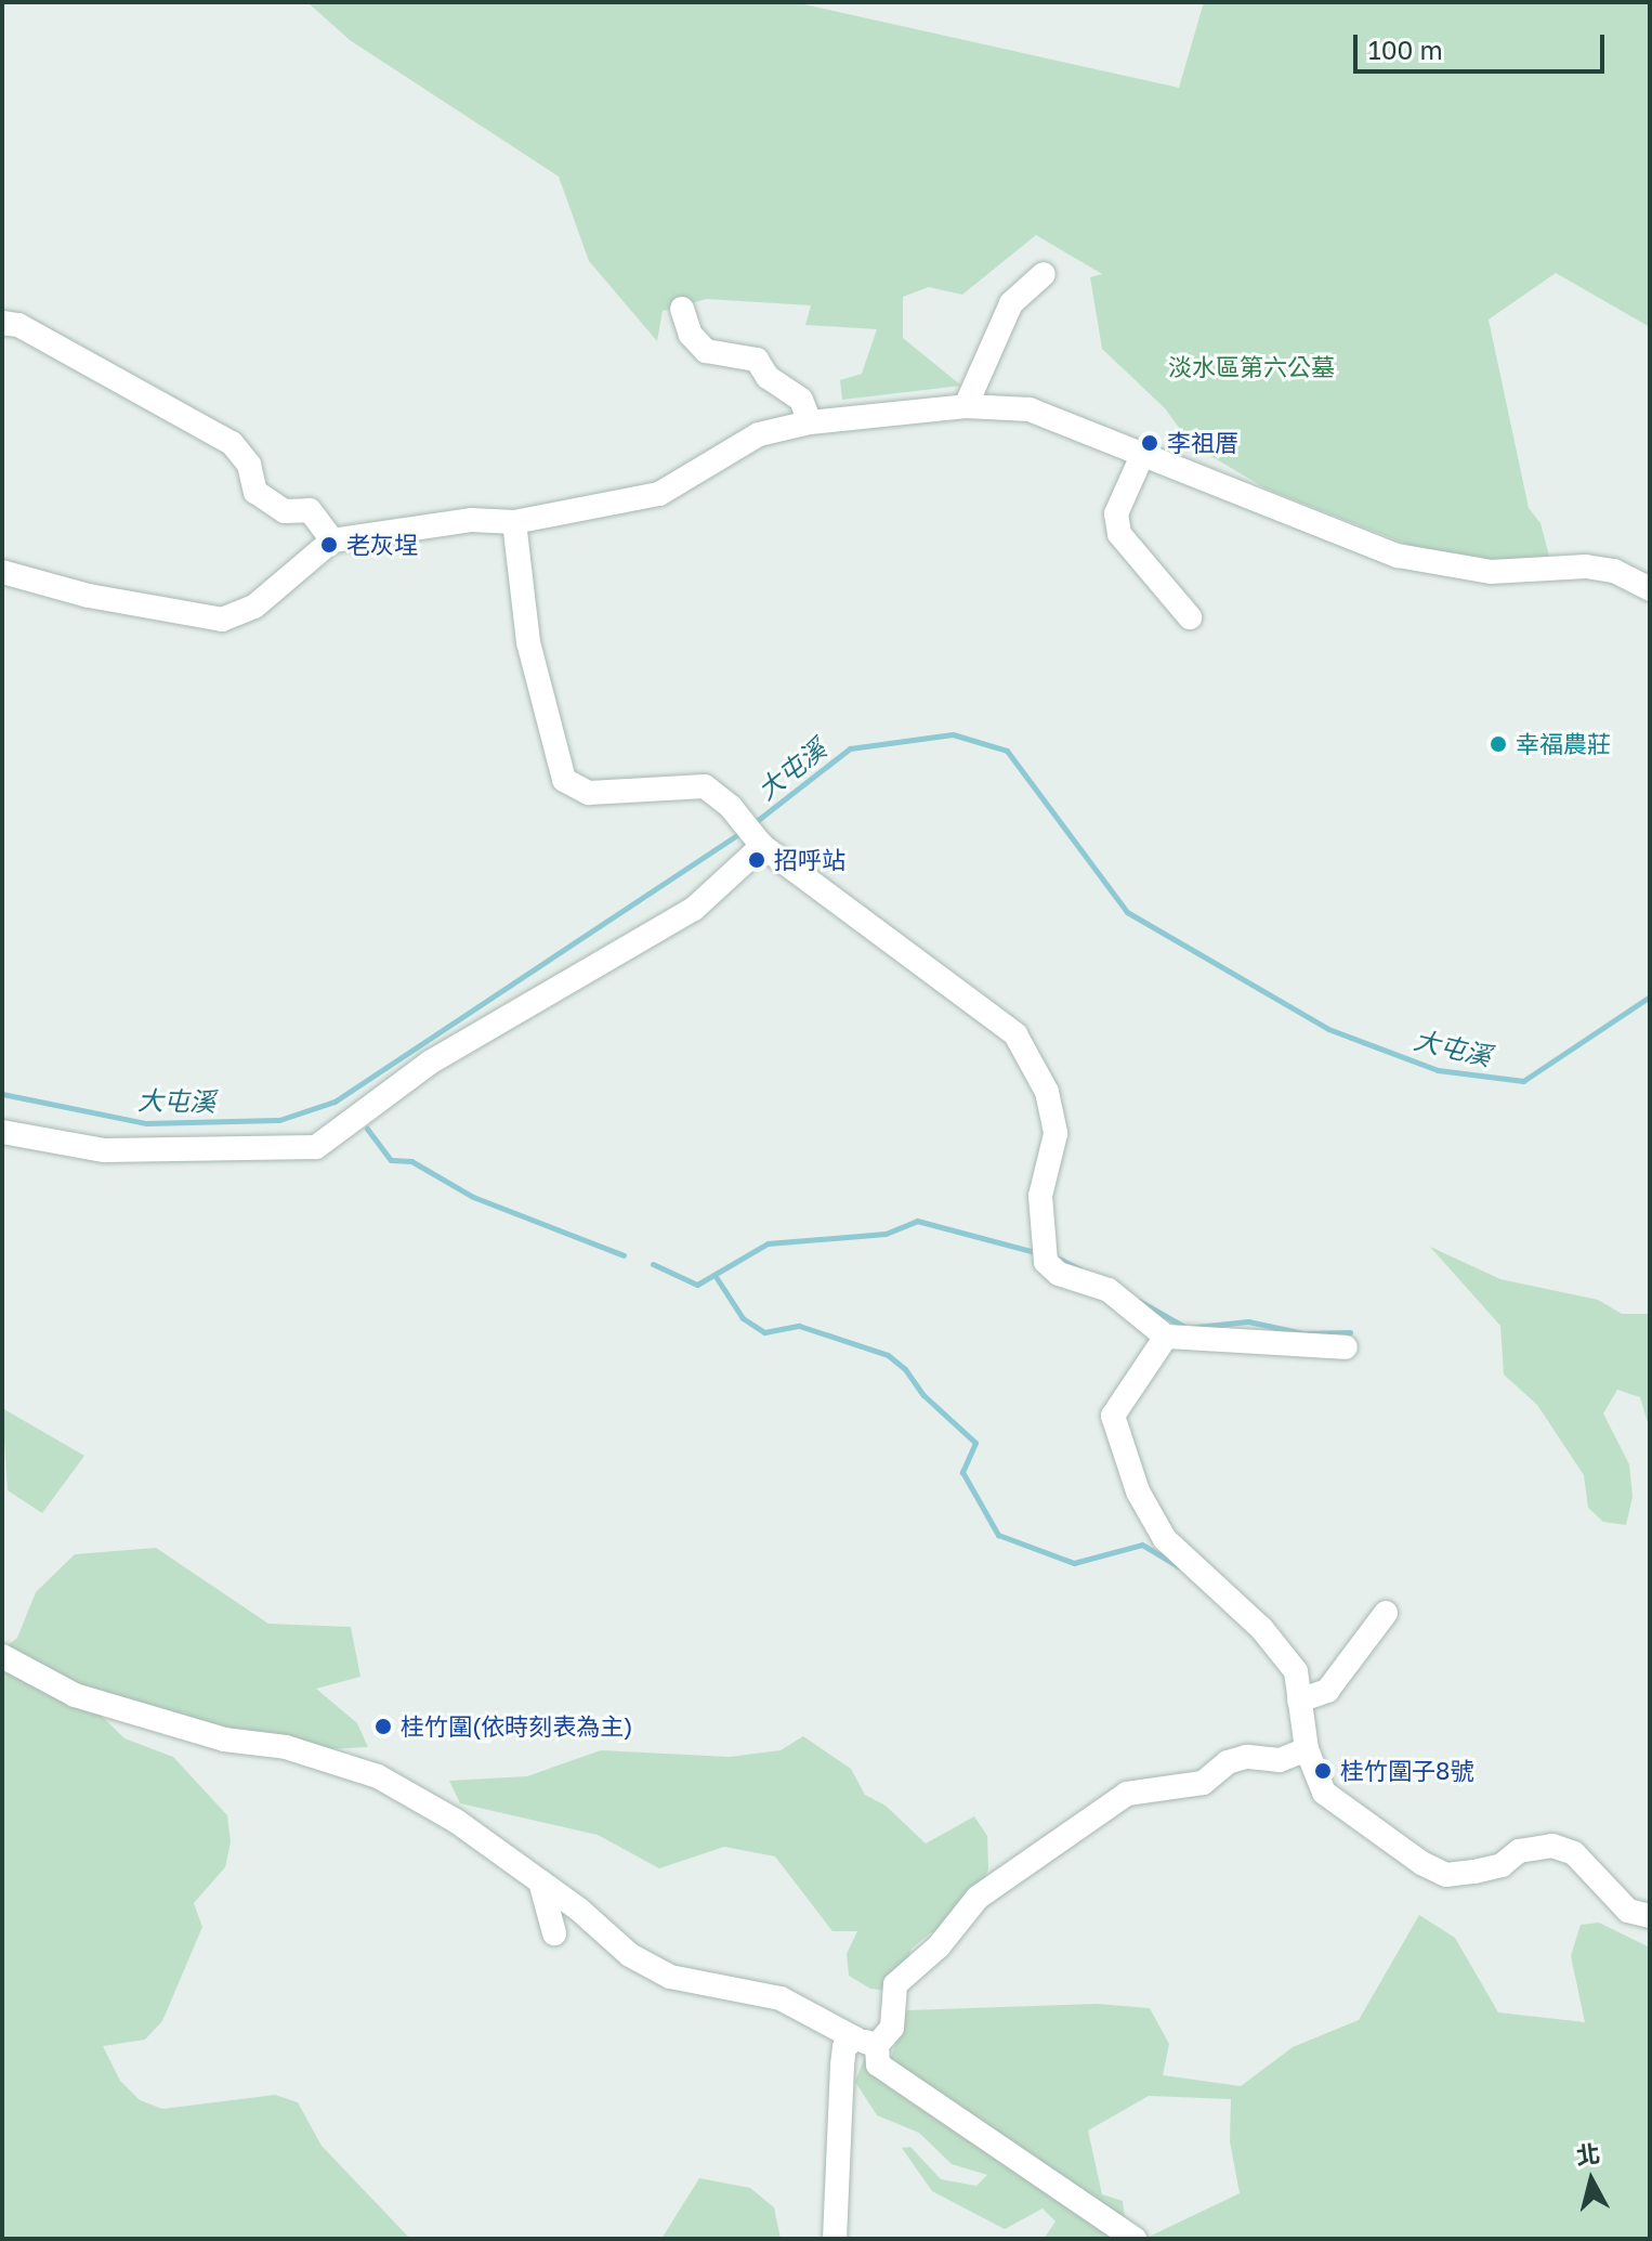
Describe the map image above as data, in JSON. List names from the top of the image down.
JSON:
{
  "water": ["大屯溪"],
  "parks": ["淡水區第六公墓"],
  "places": [
    "李祖厝",
    "老灰埕",
    "幸福農莊",
    "招呼站",
    "桂竹圍(依時刻表為主)",
    "桂竹圍子8號"
  ],
  "scale_bar": "100 m",
  "north": "top"
}
